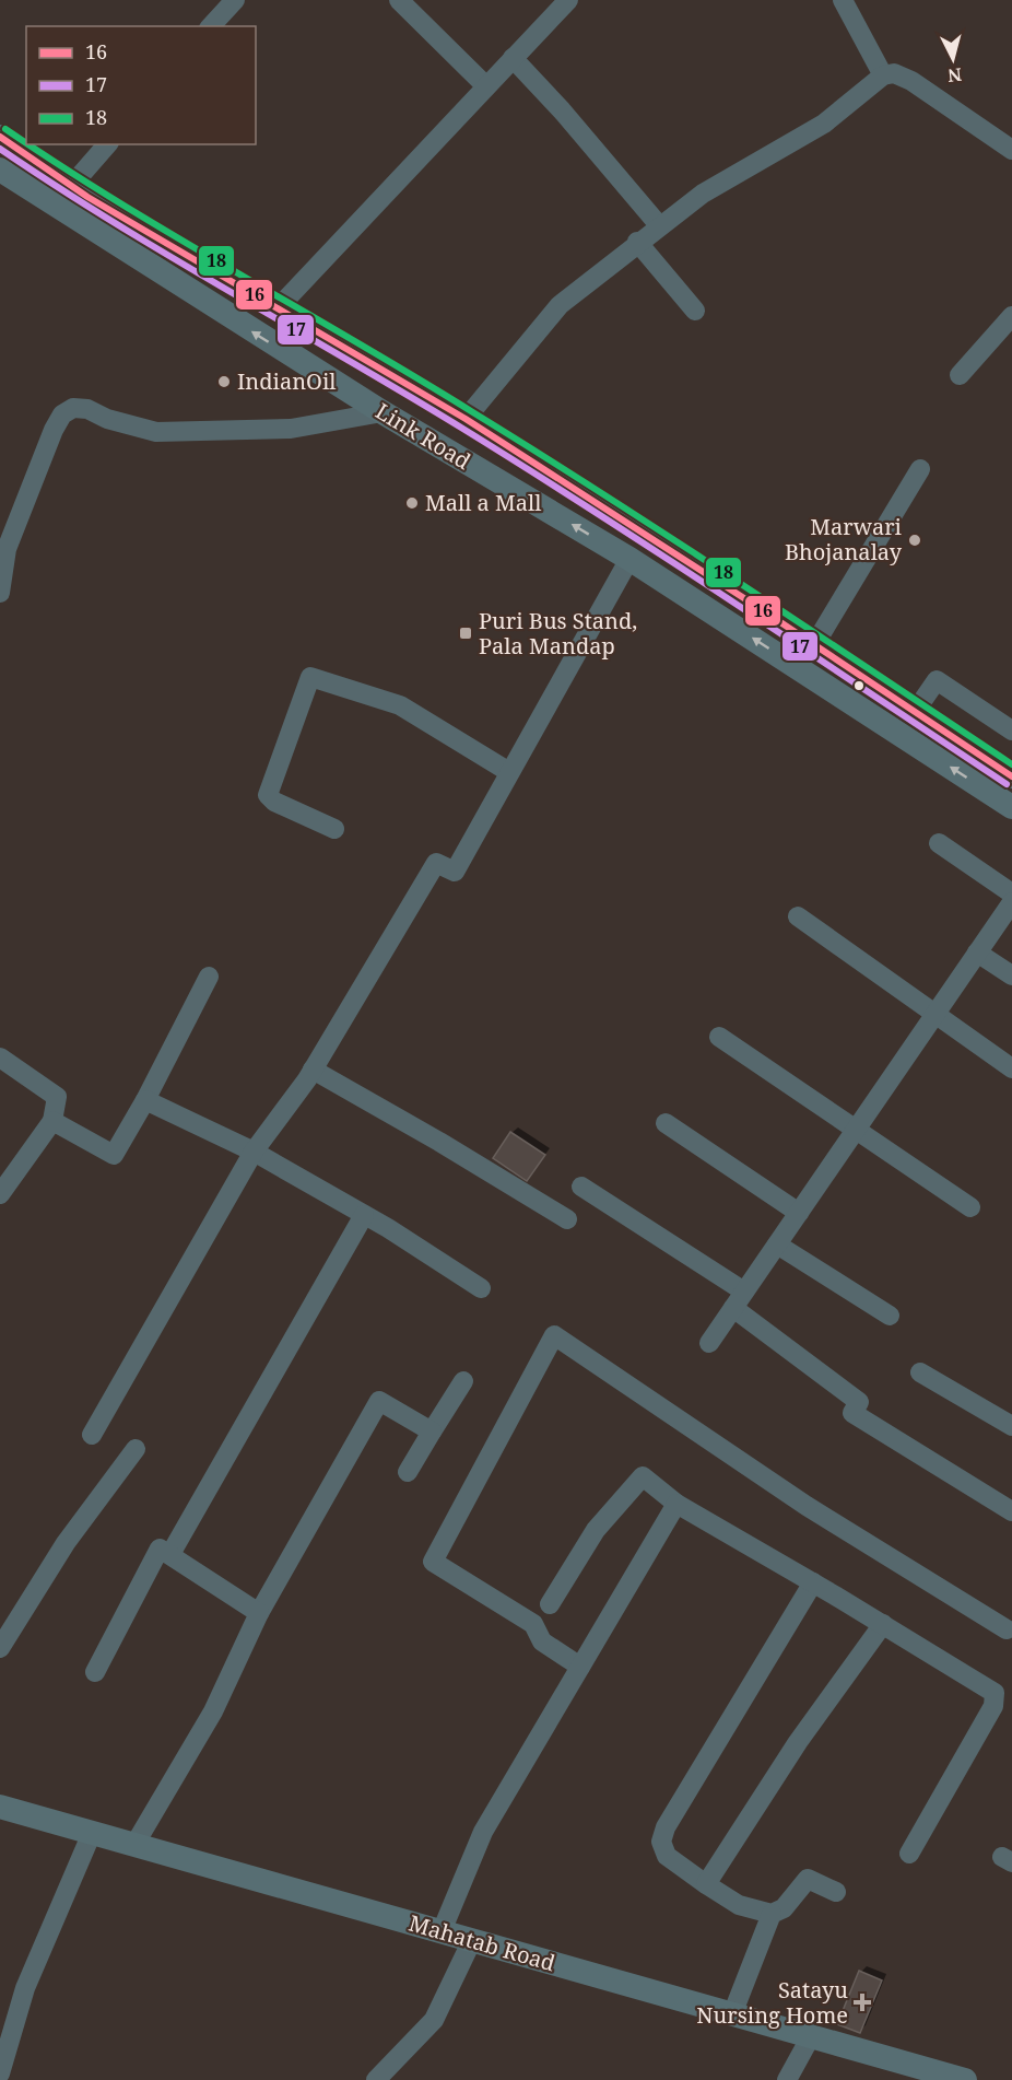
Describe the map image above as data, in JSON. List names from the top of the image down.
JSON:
{
  "streets": {
    "main road": ["Link Road", "Mahatab Road"]
  },
  "places": {
    "other": ["IndianOil", "Mall a Mall", "Marwari Bhojanalay"],
    "transit": ["Puri Bus Stand, Pala Mandap"],
    "health": ["Satayu Nursing Home"]
  },
  "lines": ["transit line 18", "transit line 16", "transit line 17"],
  "legend": ["16", "17", "18"],
  "north": "bottom"
}
